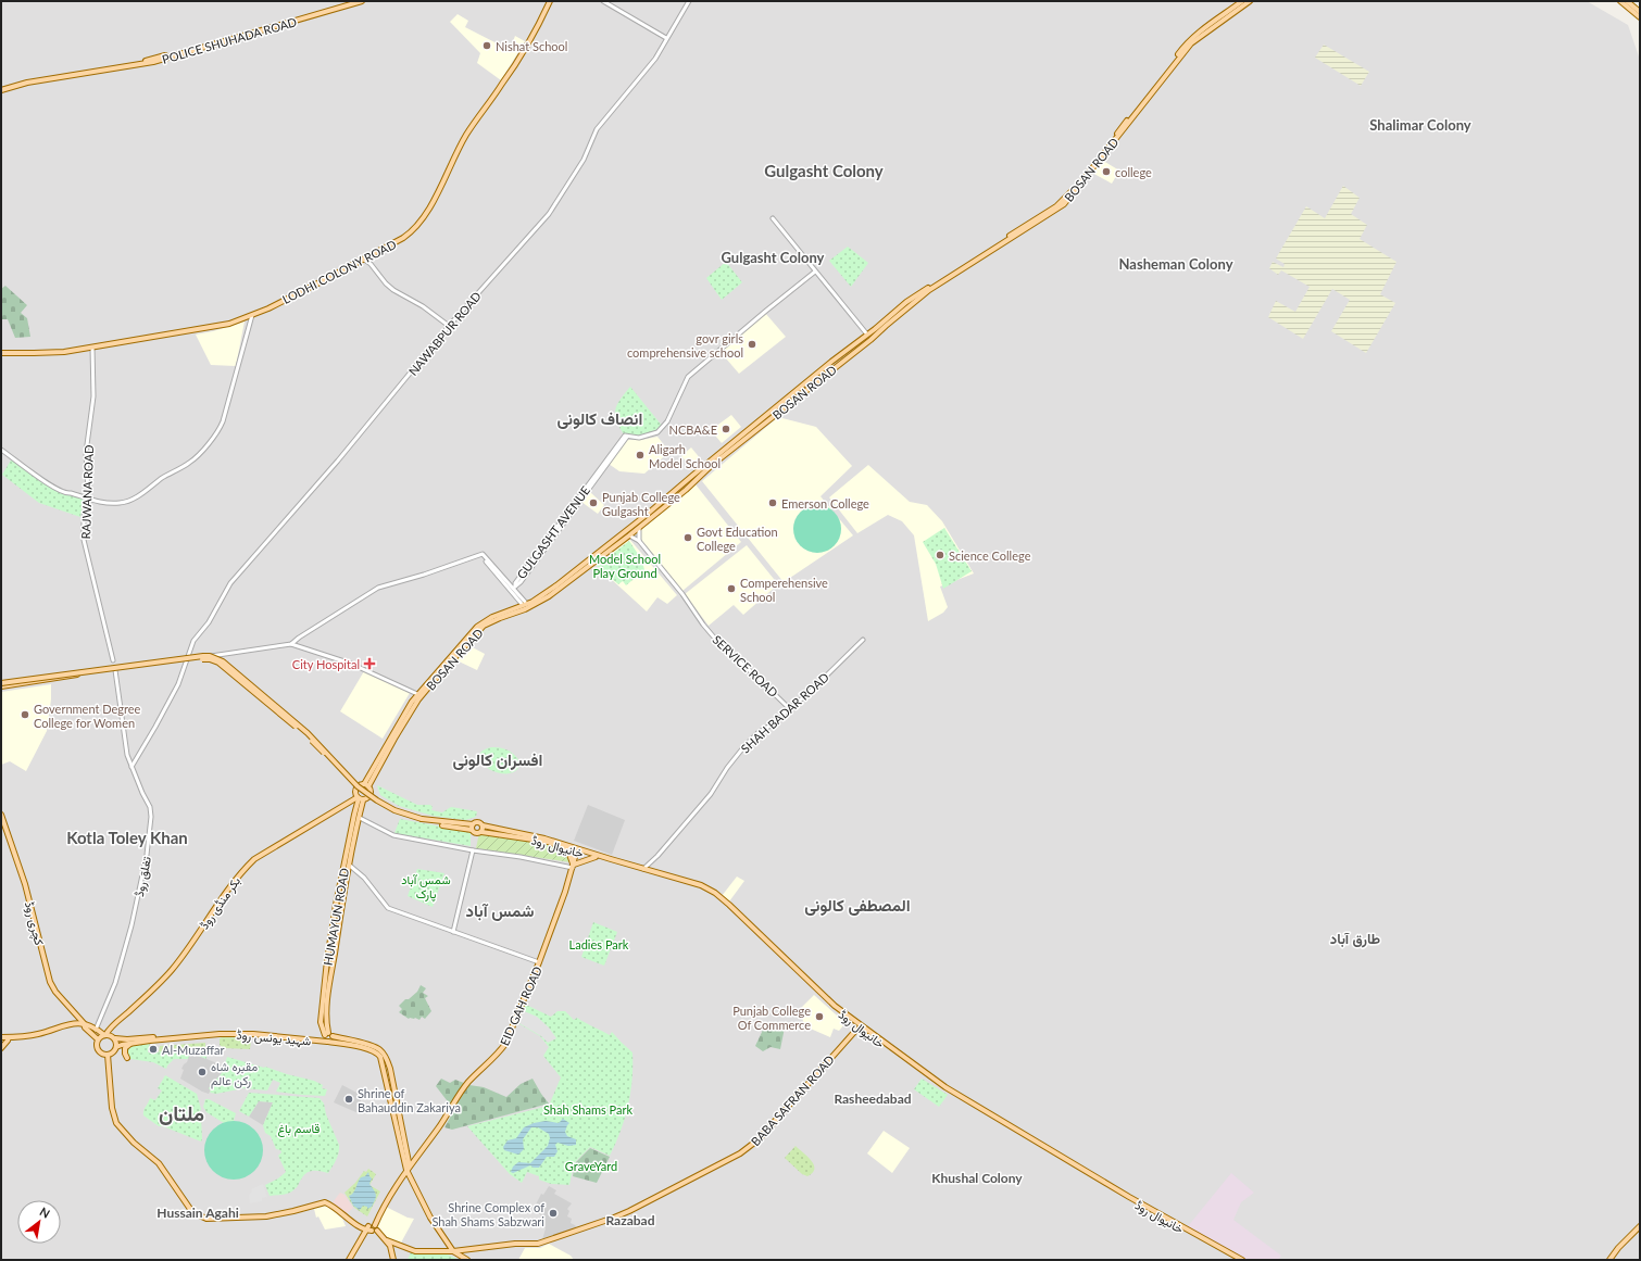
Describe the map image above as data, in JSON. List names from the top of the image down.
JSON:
{
  "streets": {
    "main road": [
      "POLICE SHUHADA ROAD",
      "BOSAN ROAD",
      "LODHI COLONY ROAD",
      "خانیوال روڈ",
      "بکر منڈی روڈ",
      "HUMAYUN ROAD",
      "کچری روڈ",
      "EID GAH ROAD",
      "شہید یونس روڈ",
      "BABA SAFRAN ROAD"
    ],
    "street": [
      "NAWABPUR ROAD",
      "RAJWANA ROAD",
      "GULGASHT AVENUE",
      "SERVICE ROAD",
      "SHAH BADAR ROAD",
      "تغلق روڈ"
    ]
  },
  "crossings": [
    ["BOSAN ROAD", "بکر منڈی روڈ"],
    ["BOSAN ROAD", "HUMAYUN ROAD"],
    ["LODHI COLONY ROAD", "RAJWANA ROAD"],
    ["NAWABPUR ROAD", "تغلق روڈ"],
    ["SERVICE ROAD", "SHAH BADAR ROAD"],
    ["SHAH BADAR ROAD", "خانیوال روڈ"],
    ["خانیوال روڈ", "EID GAH ROAD"],
    ["بکر منڈی روڈ", "HUMAYUN ROAD"],
    ["بکر منڈی روڈ", "کچری روڈ"],
    ["بکر منڈی روڈ", "شہید یونس روڈ"],
    ["HUMAYUN ROAD", "شہید یونس روڈ"],
    ["کچری روڈ", "شہید یونس روڈ"]
  ],
  "districts": [
    "Shalimar Colony",
    "Gulgasht Colony",
    "Gulgasht Colony",
    "Nasheman Colony",
    "انصاف کالونی",
    "افسران کالونی",
    "Kotla Toley Khan",
    "المصطفی کالونی",
    "شمس آباد",
    "طارق آباد",
    "Rasheedabad",
    "ملتان",
    "Khushal Colony",
    "Hussain Agahi",
    "Razabad"
  ],
  "parks": [
    "Model School Play Ground",
    "شمس آباد پارک",
    "Ladies Park",
    "Shah Shams Park",
    "قاسم باغ",
    "GraveYard"
  ],
  "places": {
    "other": [
      "Nishat School",
      "college",
      "govr girls comprehensive school",
      "NCBA&E",
      "Aligarh Model School",
      "Punjab College Gulgasht",
      "Emerson College",
      "Govt Education College",
      "Science College",
      "Comperehensive School",
      "Government Degree College for Women",
      "Punjab College Of Commerce",
      "Al-Muzaffar",
      "مقبرہ شاہ رکن عالم",
      "Shrine of Bahauddin Zakariya",
      "Shrine Complex of Shah Shams Sabzwari"
    ],
    "health": ["City Hospital"]
  },
  "north": "top right"
}
